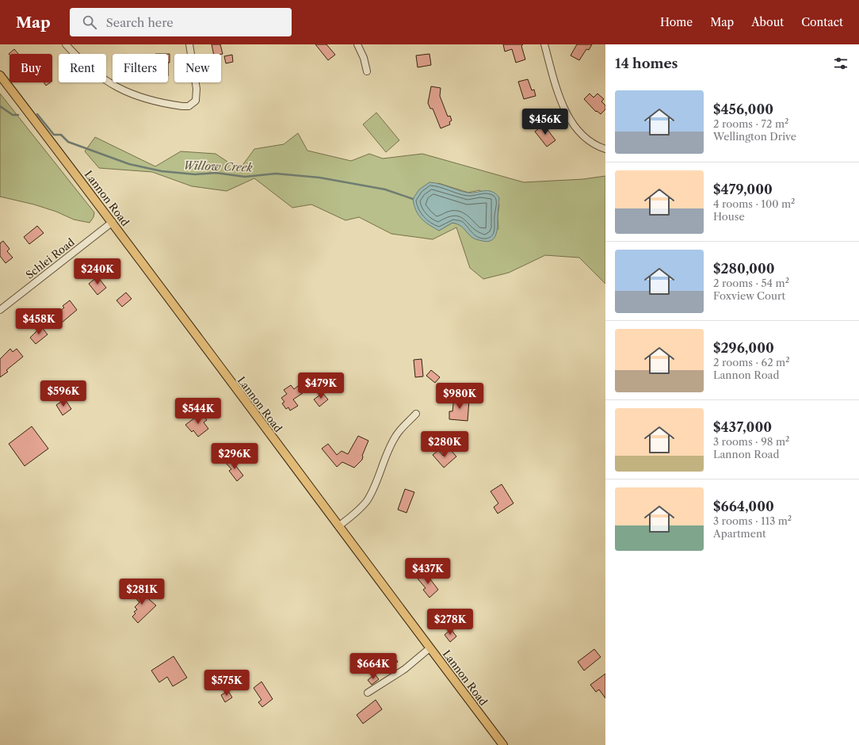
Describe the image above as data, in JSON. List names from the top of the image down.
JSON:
{
  "streets": {
    "main road": ["Lannon Road"],
    "street": ["Schlei Road"]
  },
  "crossings": [
    ["Lannon Road", "Schlei Road"]
  ],
  "water": ["Willow Creek"],
  "page": {
    "header": "Map",
    "search": "Search here",
    "nav": [
      "Home",
      "Map",
      "About",
      "Contact"
    ],
    "heading": "14 homes",
    "chip": [
      "Buy",
      "Rent",
      "Filters",
      "New"
    ],
    "list": [
      {
        "name": "$456,000",
        "note": "2 rooms · 72 m² · Wellington Drive"
      },
      {
        "name": "$479,000",
        "note": "4 rooms · 100 m² · House"
      },
      {
        "name": "$280,000",
        "note": "2 rooms · 54 m² · Foxview Court"
      },
      {
        "name": "$296,000",
        "note": "2 rooms · 62 m² · Lannon Road"
      },
      {
        "name": "$437,000",
        "note": "3 rooms · 98 m² · Lannon Road"
      },
      {
        "name": "$664,000",
        "note": "3 rooms · 113 m² · Apartment"
      }
    ],
    "price": [
      "$456K",
      "$240K",
      "$458K",
      "$479K",
      "$596K",
      "$980K",
      "$544K",
      "$280K",
      "$296K",
      "$437K",
      "$281K",
      "$278K",
      "$664K",
      "$575K"
    ]
  }
}
